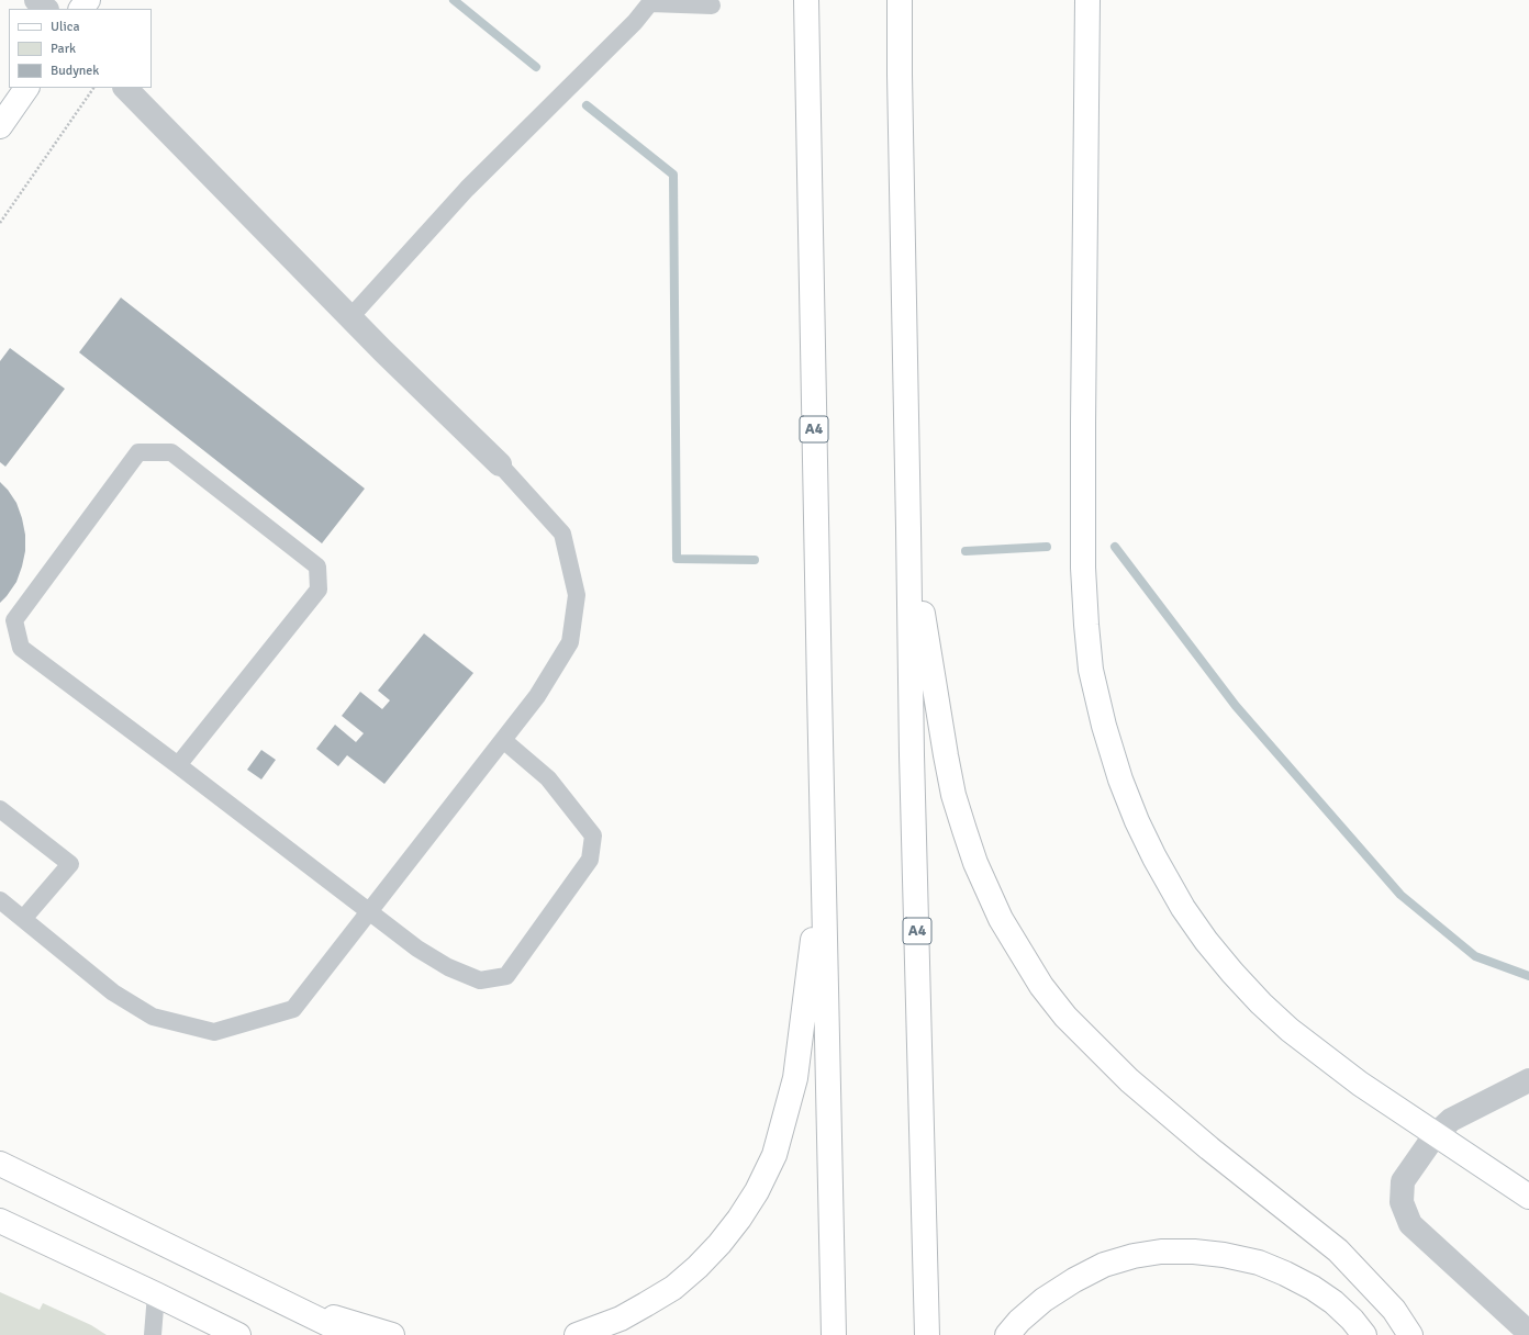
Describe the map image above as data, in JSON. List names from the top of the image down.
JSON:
{
  "streets": {
    "main road": ["A4"]
  },
  "legend": ["Ulica", "Park", "Budynek"]
}
